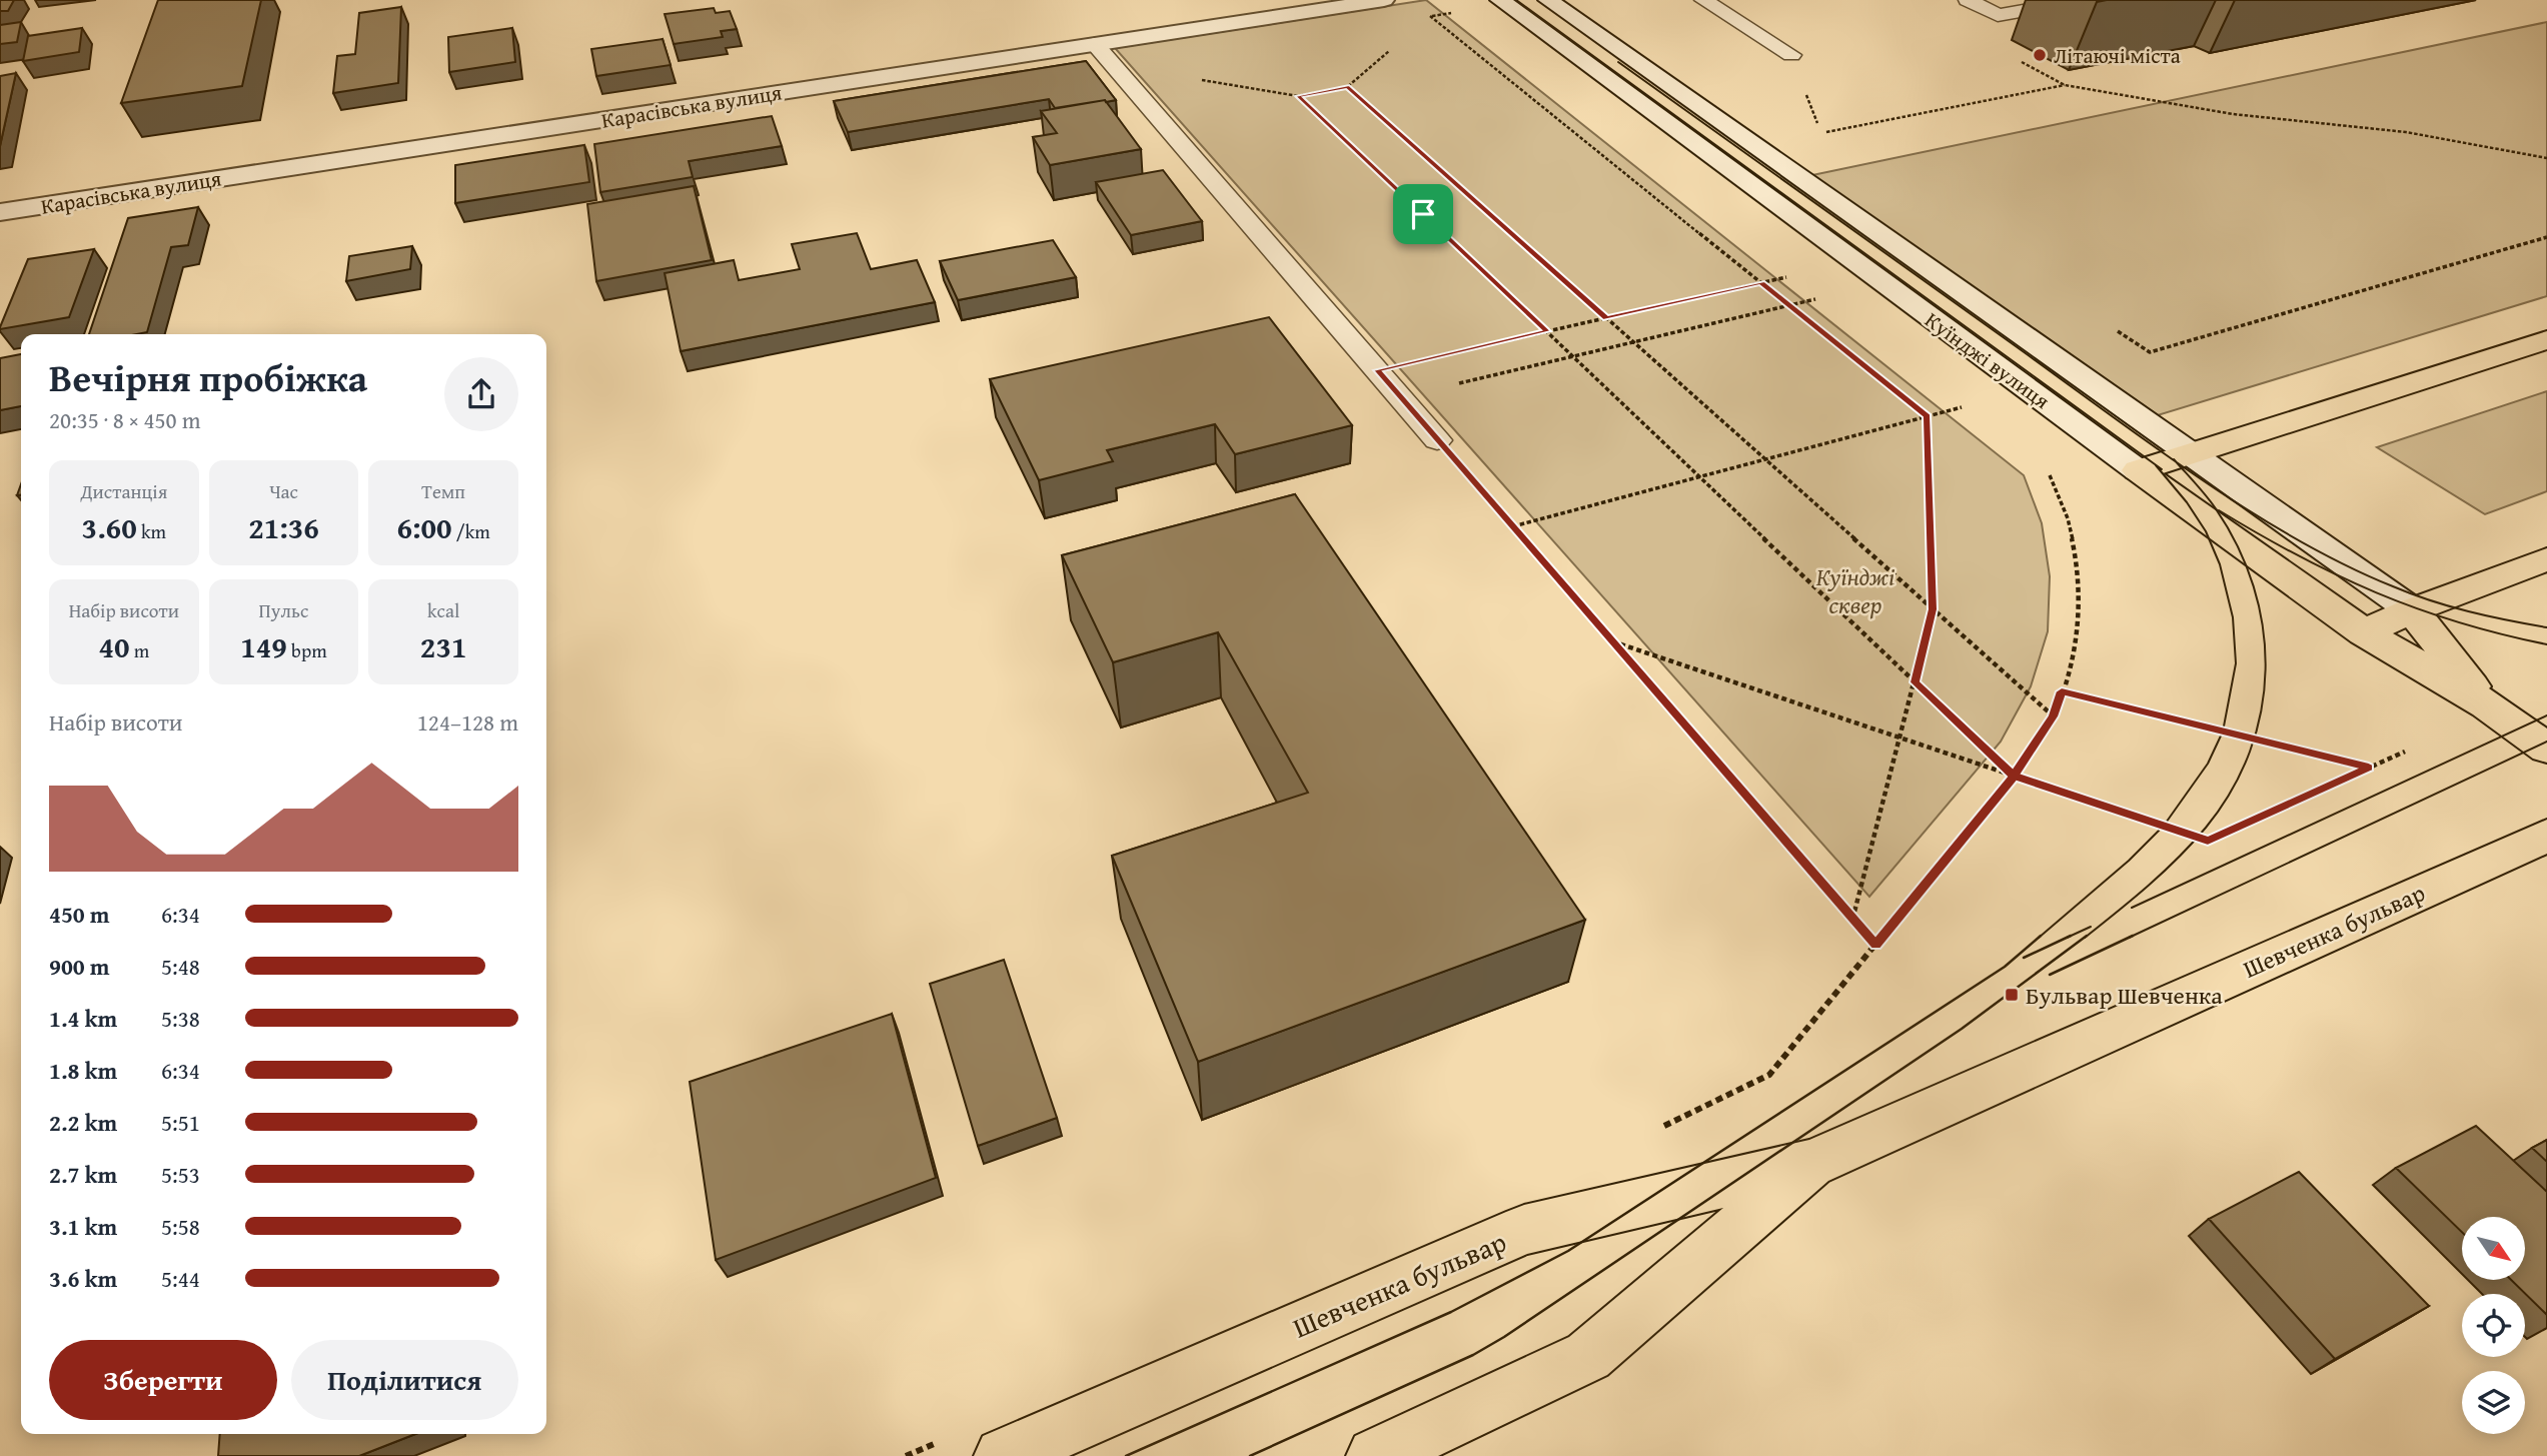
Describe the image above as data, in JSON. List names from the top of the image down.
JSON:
{
  "streets": {
    "highway": ["Куїнджі вулиця", "Шевченка бульвар"],
    "main road": ["Карасівська вулиця"]
  },
  "parks": ["Куїнджі сквер"],
  "places": {
    "other": ["Літаючі міста"],
    "transit": ["Бульвар Шевченка"]
  },
  "north": "bottom right",
  "page": {
    "heading": ["Вечірня пробіжка", "20:35 · 8 × 450 m"],
    "stats": [
      ["Дистанція", "3.60 km"],
      ["Час", "21:36"],
      ["Темп", "6:00 /km"],
      ["Набір висоти", "40 m"],
      ["Пульс", "149 bpm"],
      ["kcal", "231"]
    ],
    "chart": ["Набір висоти", "124–128 m"],
    "list": [
      {
        "name": "450 m",
        "note": "6:34"
      },
      {
        "name": "900 m",
        "note": "5:48"
      },
      {
        "name": "1.4 km",
        "note": "5:38"
      },
      {
        "name": "1.8 km",
        "note": "6:34"
      },
      {
        "name": "2.2 km",
        "note": "5:51"
      },
      {
        "name": "2.7 km",
        "note": "5:53"
      },
      {
        "name": "3.1 km",
        "note": "5:58"
      },
      {
        "name": "3.6 km",
        "note": "5:44"
      }
    ],
    "buttons": ["Зберегти", "Поділитися"]
  }
}
